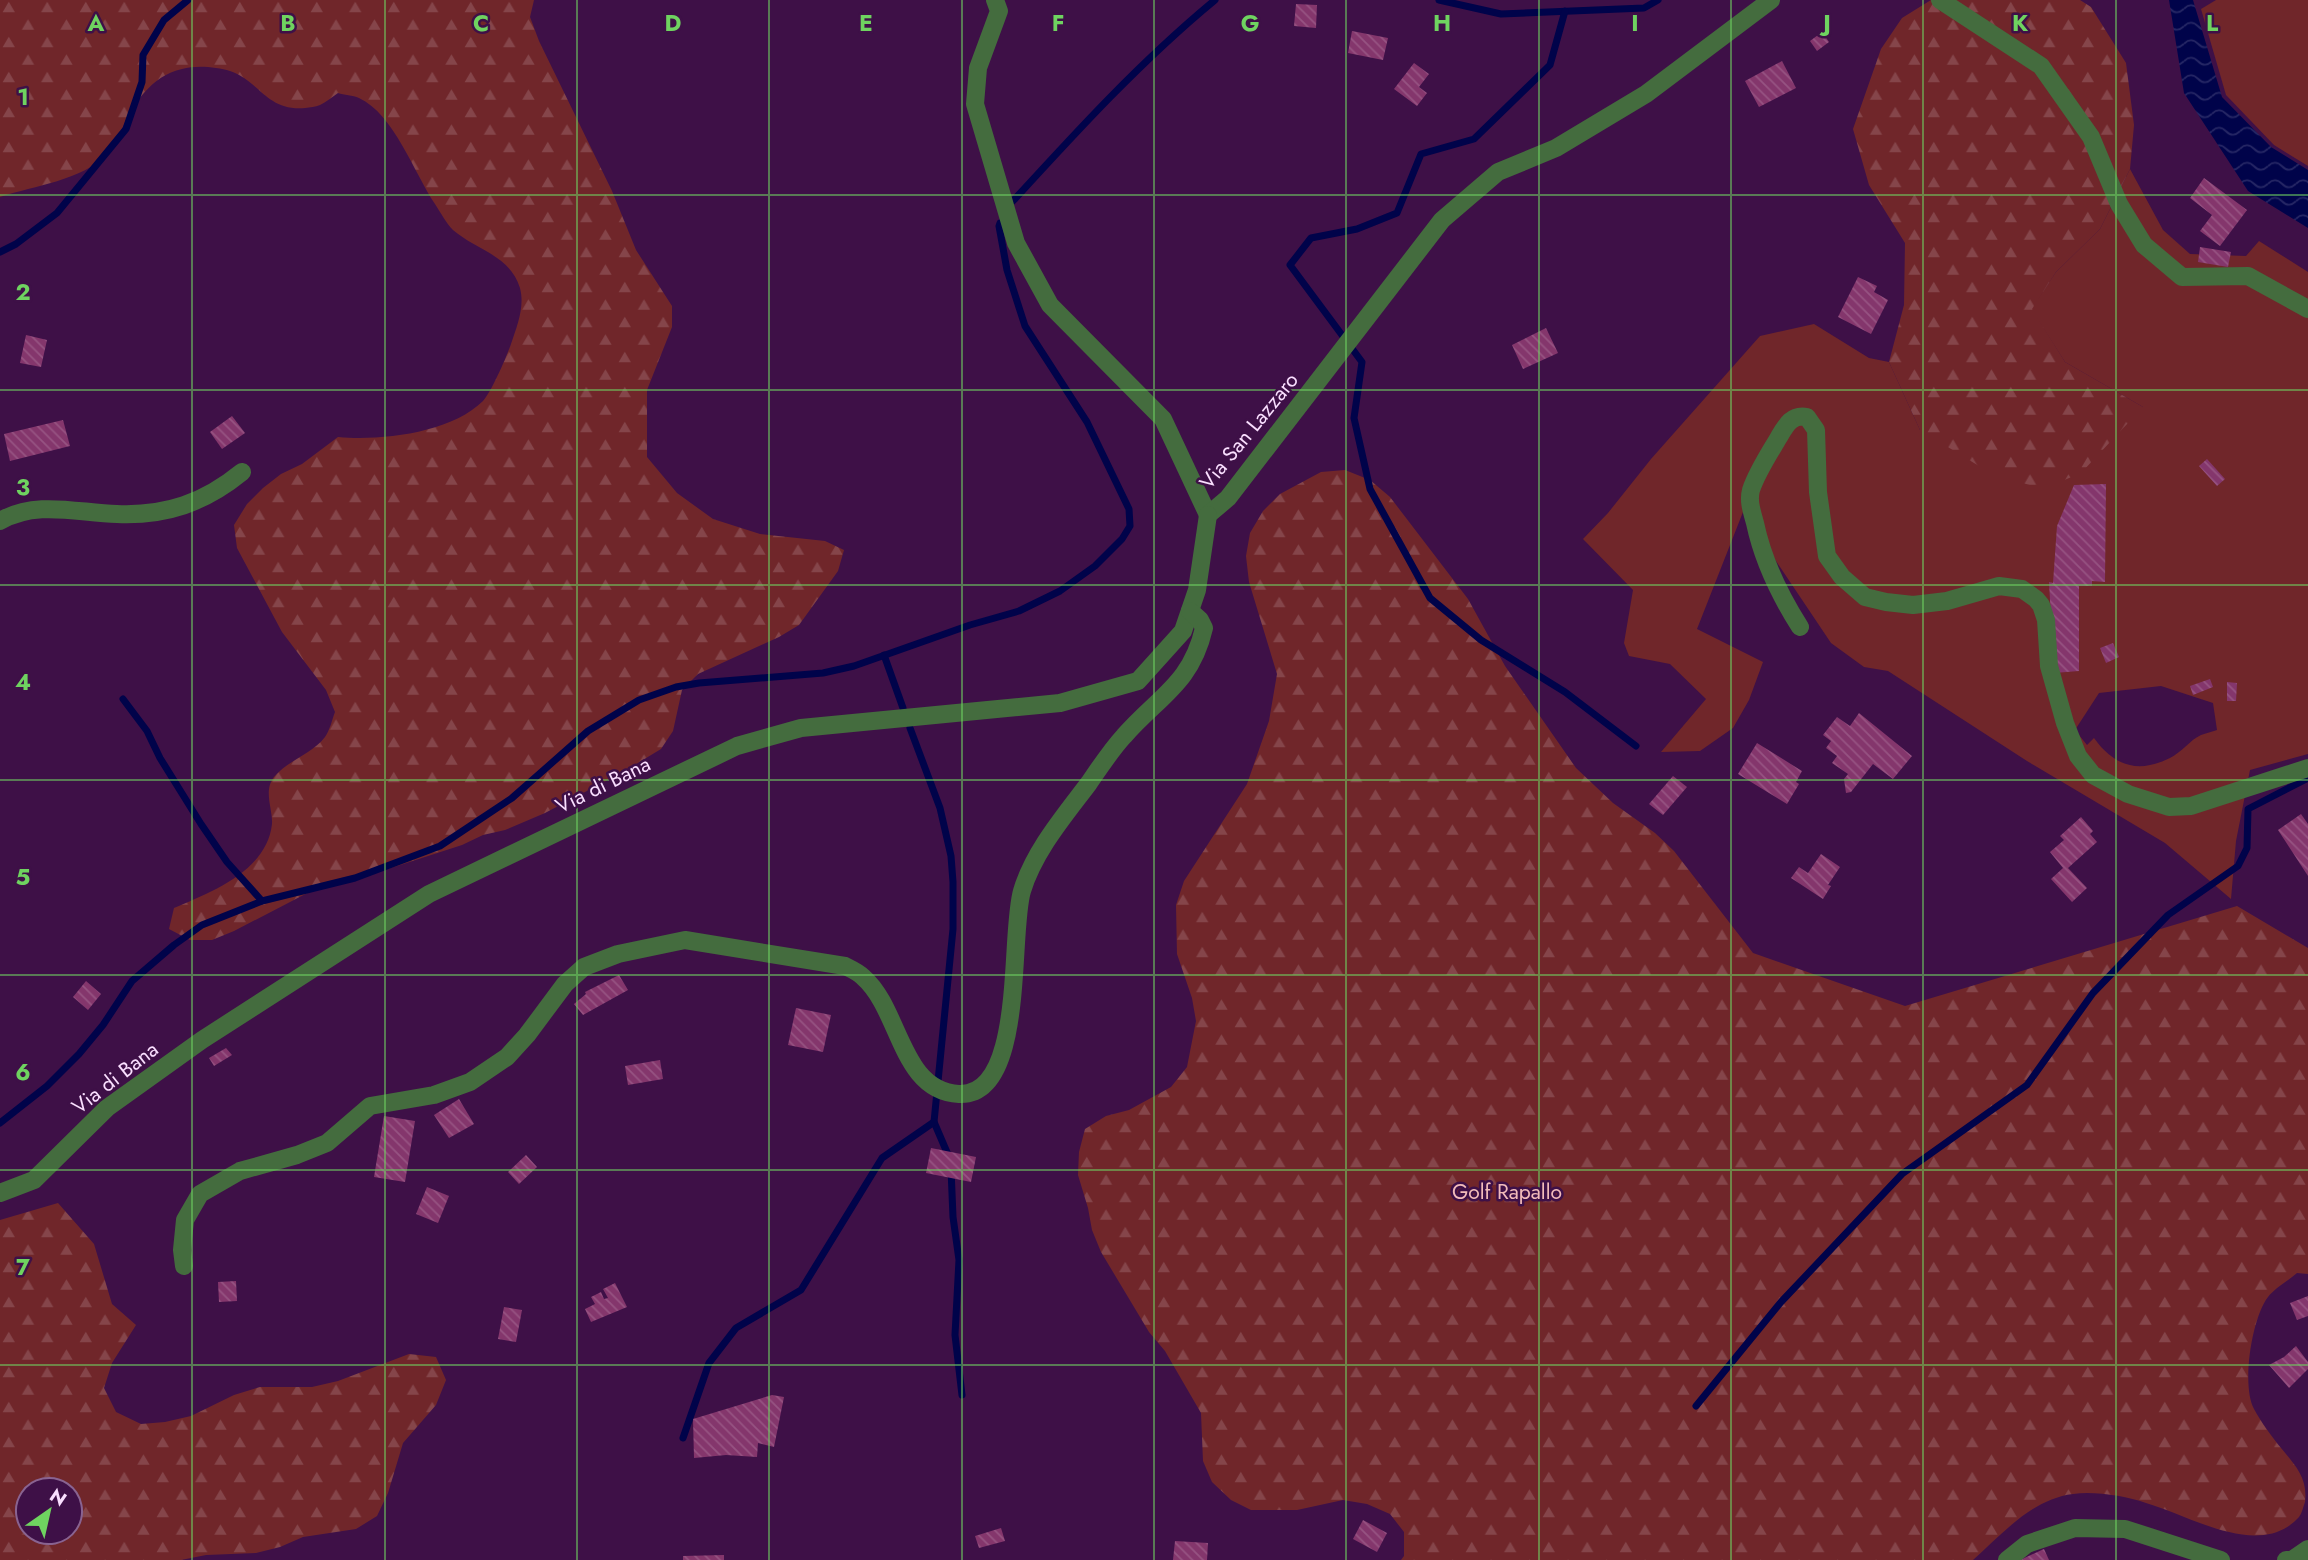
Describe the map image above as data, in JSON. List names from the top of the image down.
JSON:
{
  "streets": {
    "street": ["Via San Lazzaro", "Via di Bana"]
  },
  "crossings": [
    ["Via San Lazzaro", "Via di Bana"]
  ],
  "parks": ["Golf Rapallo"],
  "north": "top right",
  "grid": {
    "columns": [
      "A",
      "B",
      "C",
      "D",
      "E",
      "F",
      "G",
      "H",
      "I",
      "J",
      "K",
      "L"
    ],
    "rows": [
      "1",
      "2",
      "3",
      "4",
      "5",
      "6",
      "7"
    ]
  }
}
